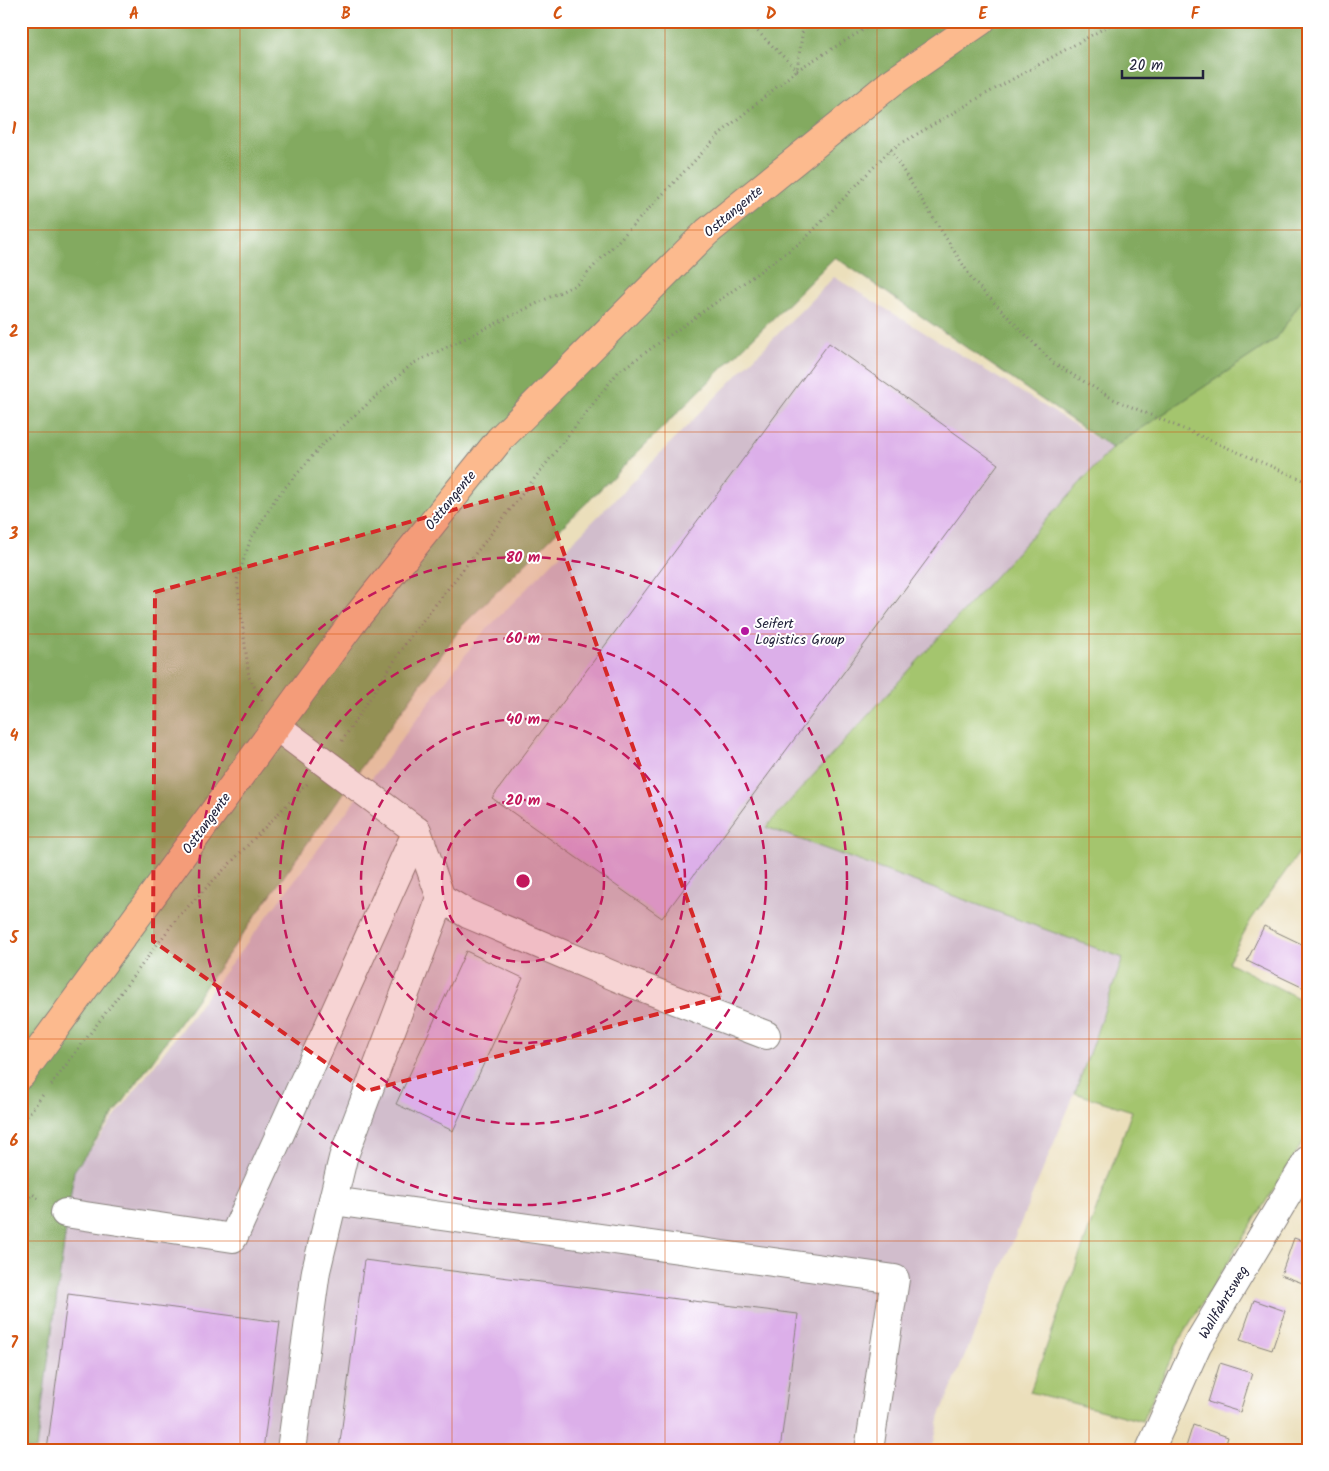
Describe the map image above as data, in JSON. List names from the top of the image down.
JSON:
{
  "streets": {
    "main road": ["Osttangente"],
    "street": ["Wallfahrtsweg"]
  },
  "places": ["Seifert Logistics Group"],
  "scale_bar": "20 m",
  "grid": {
    "columns": [
      "A",
      "B",
      "C",
      "D",
      "E",
      "F"
    ],
    "rows": [
      "1",
      "2",
      "3",
      "4",
      "5",
      "6",
      "7"
    ]
  },
  "rings": [
    "80 m",
    "60 m",
    "40 m",
    "20 m"
  ]
}
